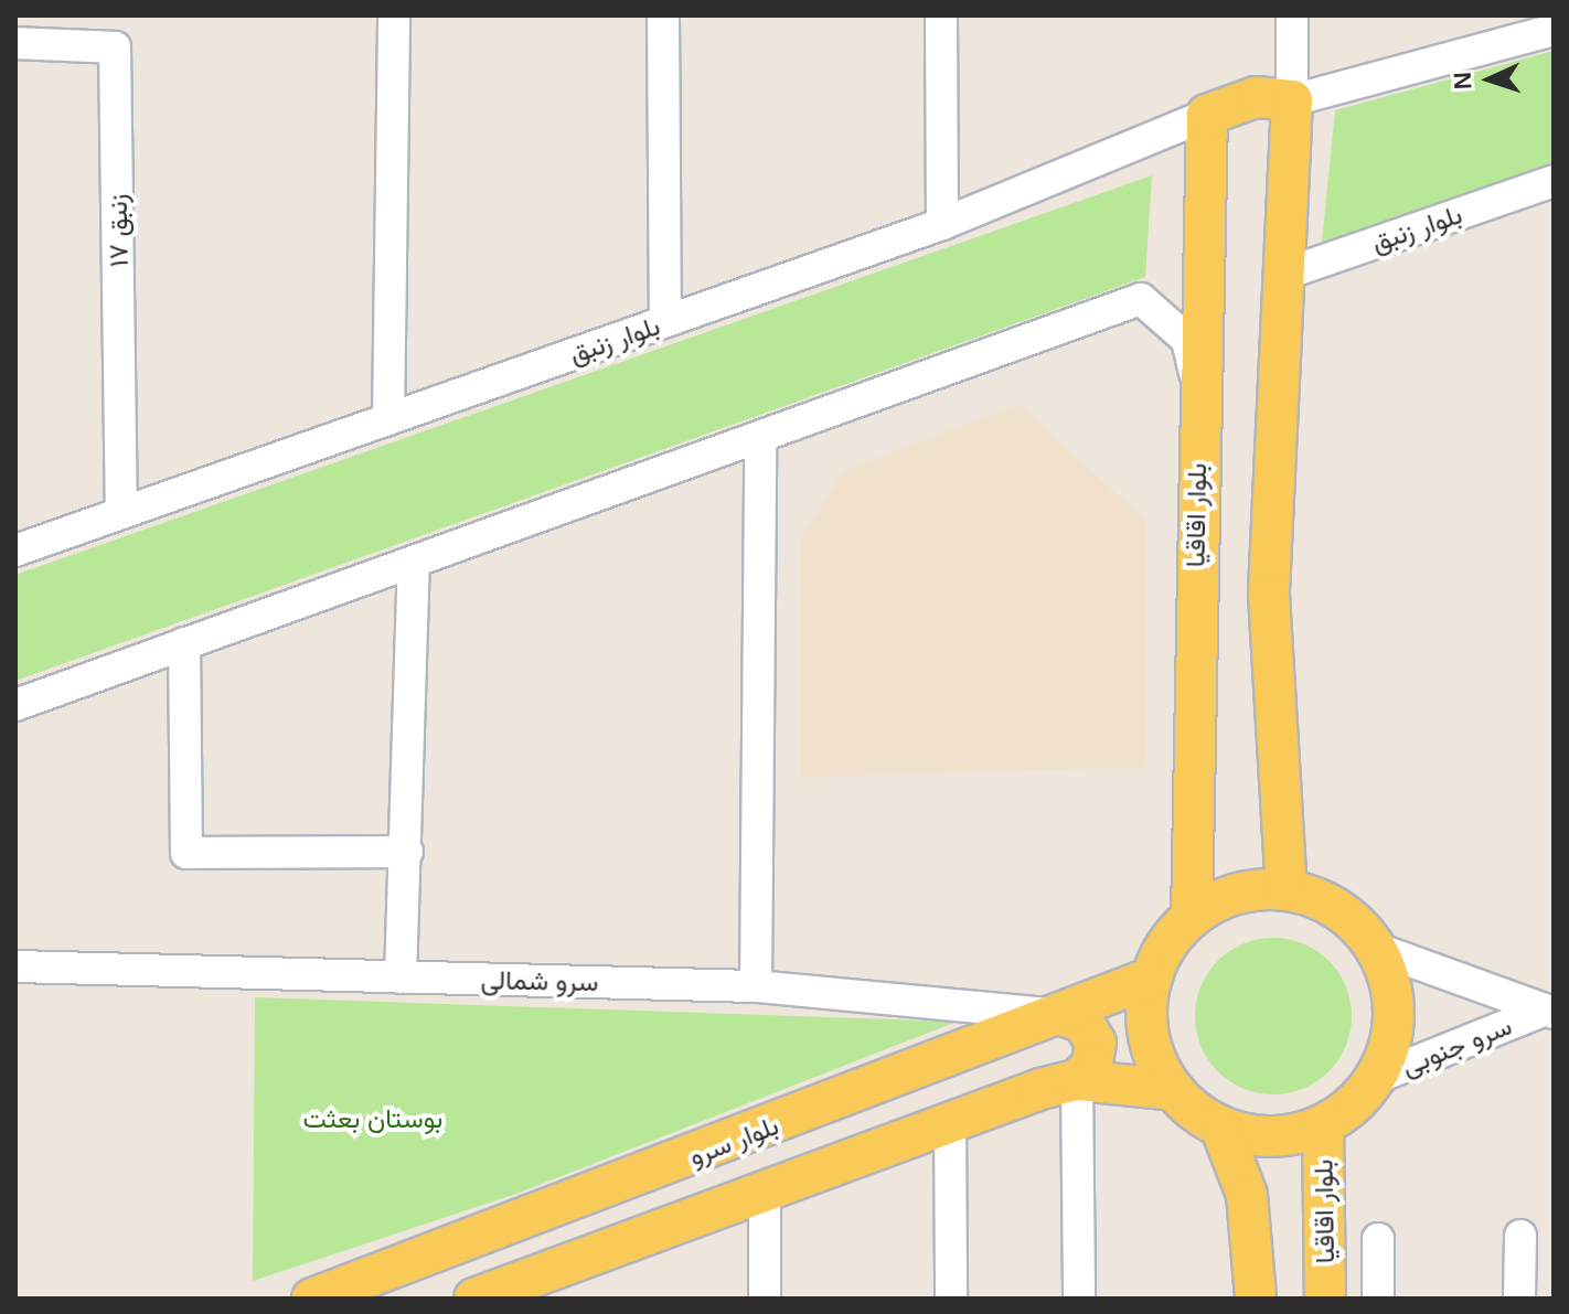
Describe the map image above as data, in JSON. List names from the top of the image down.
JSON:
{
  "streets": {
    "main road": ["بلوار اقاقیا", "بلوار سرو"],
    "street": [
      "بلوار زنبق",
      "زنبق ۱۷",
      "سرو شمالی",
      "سرو جنوبی"
    ]
  },
  "crossings": [
    ["بلوار زنبق", "زنبق ۱۷"],
    ["بلوار زنبق", "بلوار اقاقیا"],
    ["بلوار اقاقیا", "سرو جنوبی"],
    ["بلوار اقاقیا", "بلوار سرو"],
    ["سرو شمالی", "بلوار سرو"],
    ["سرو جنوبی", "بلوار سرو"]
  ],
  "parks": ["بوستان بعثت"],
  "north": "left"
}
